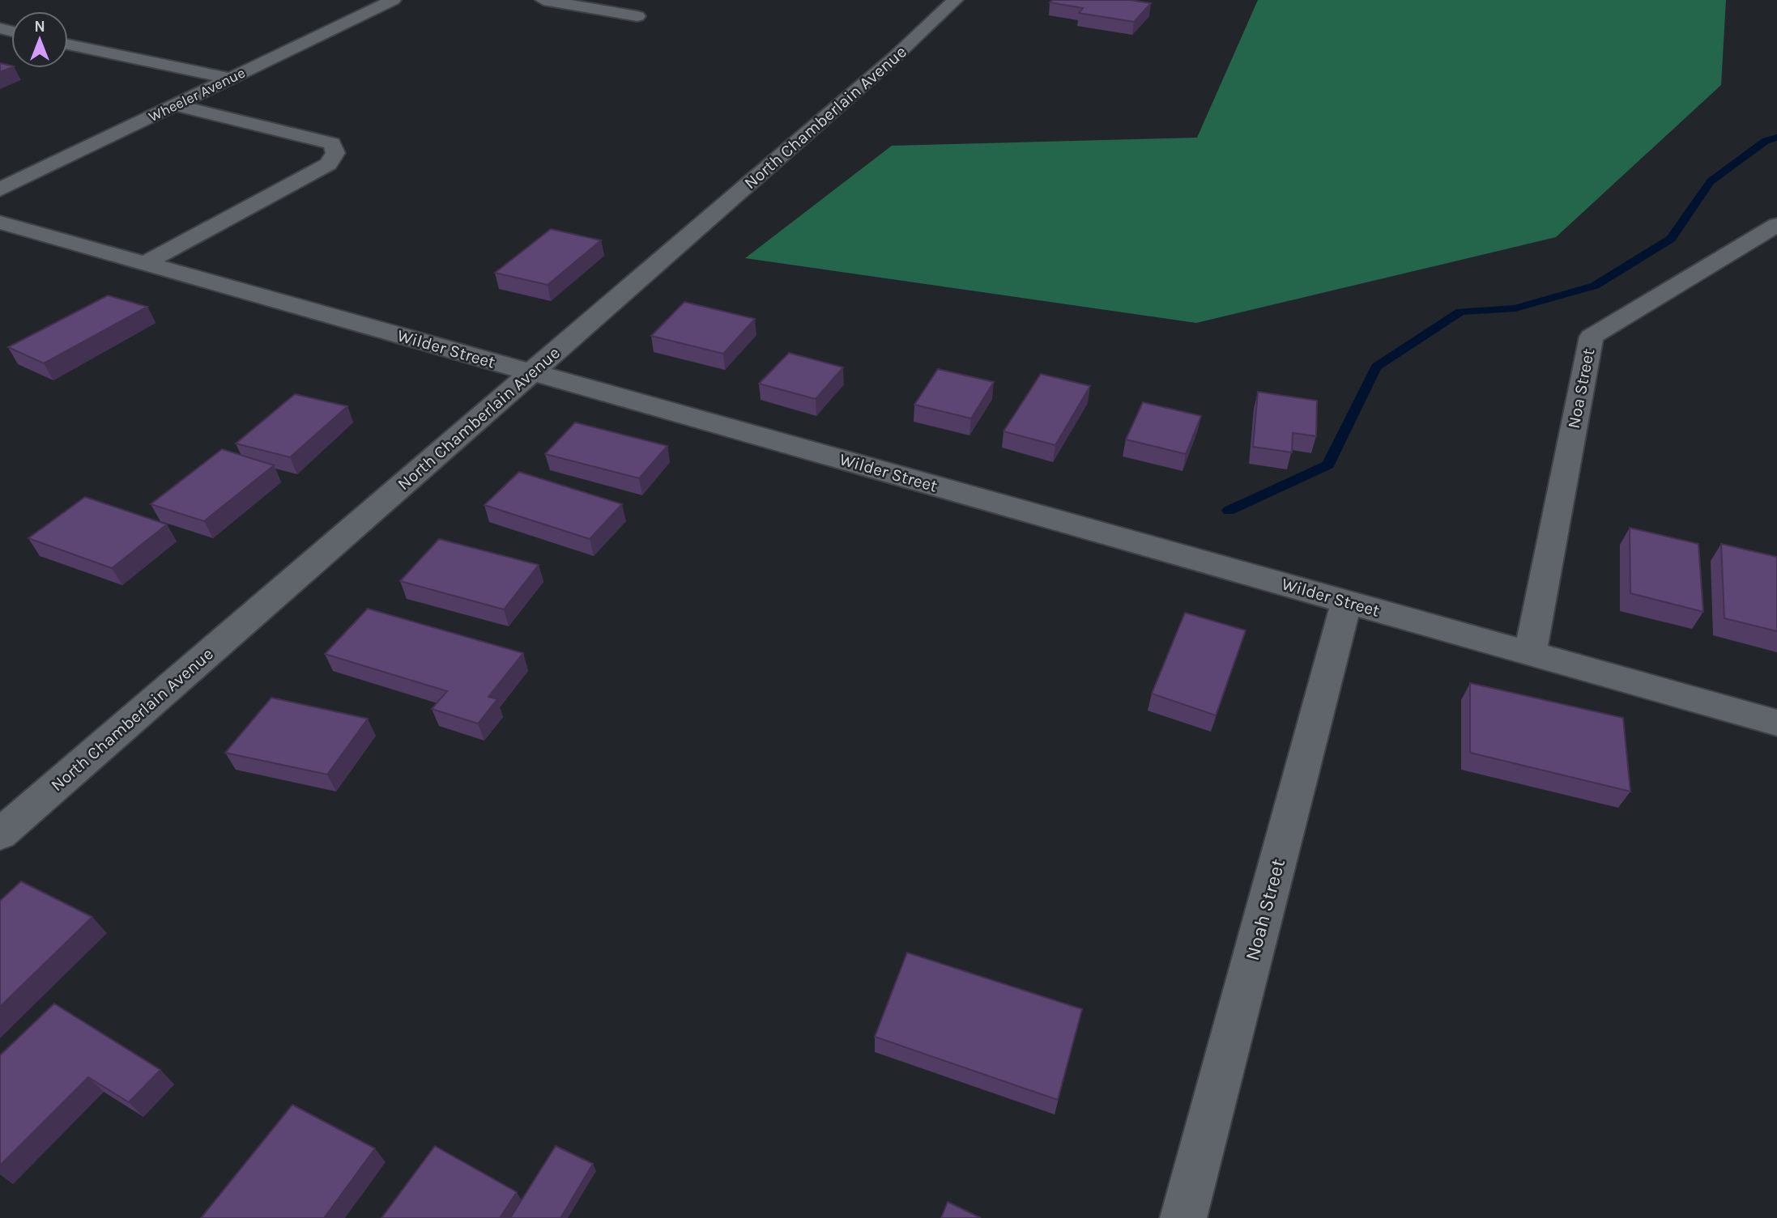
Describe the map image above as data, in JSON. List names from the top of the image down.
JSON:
{
  "streets": {
    "street": [
      "Wheeler Avenue",
      "North Chamberlain Avenue",
      "Wilder Street",
      "Noa Street",
      "Noah Street"
    ]
  },
  "crossings": [
    ["North Chamberlain Avenue", "Wilder Street"],
    ["Wilder Street", "Noa Street"],
    ["Wilder Street", "Noah Street"]
  ],
  "north": "top"
}
